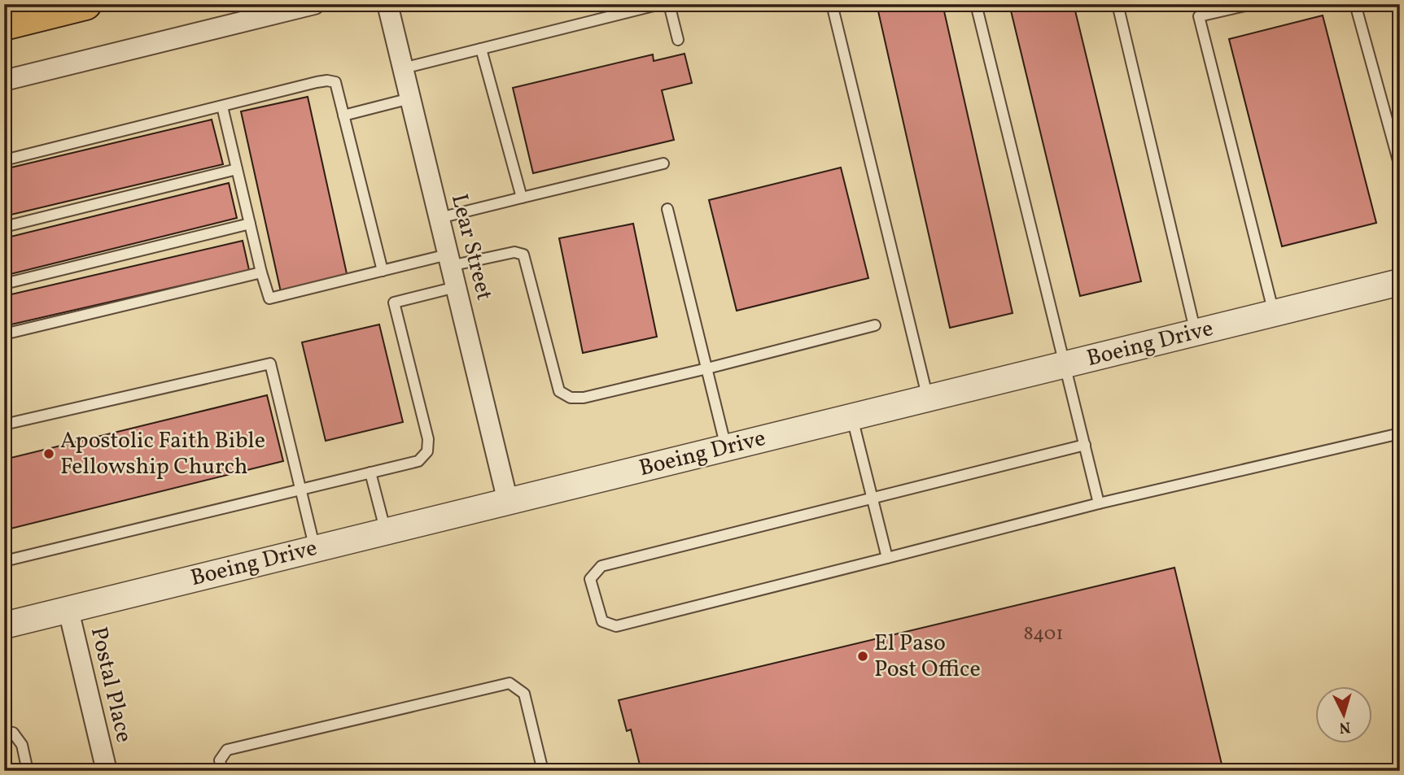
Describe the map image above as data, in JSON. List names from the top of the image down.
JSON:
{
  "streets": {
    "street": ["Lear Street", "Boeing Drive", "Postal Place"]
  },
  "crossings": [
    ["Lear Street", "Boeing Drive"],
    ["Boeing Drive", "Postal Place"]
  ],
  "places": ["Apostolic Faith Bible Fellowship Church", "El Paso Post Office"],
  "house_numbers": ["8401"],
  "north": "bottom"
}
